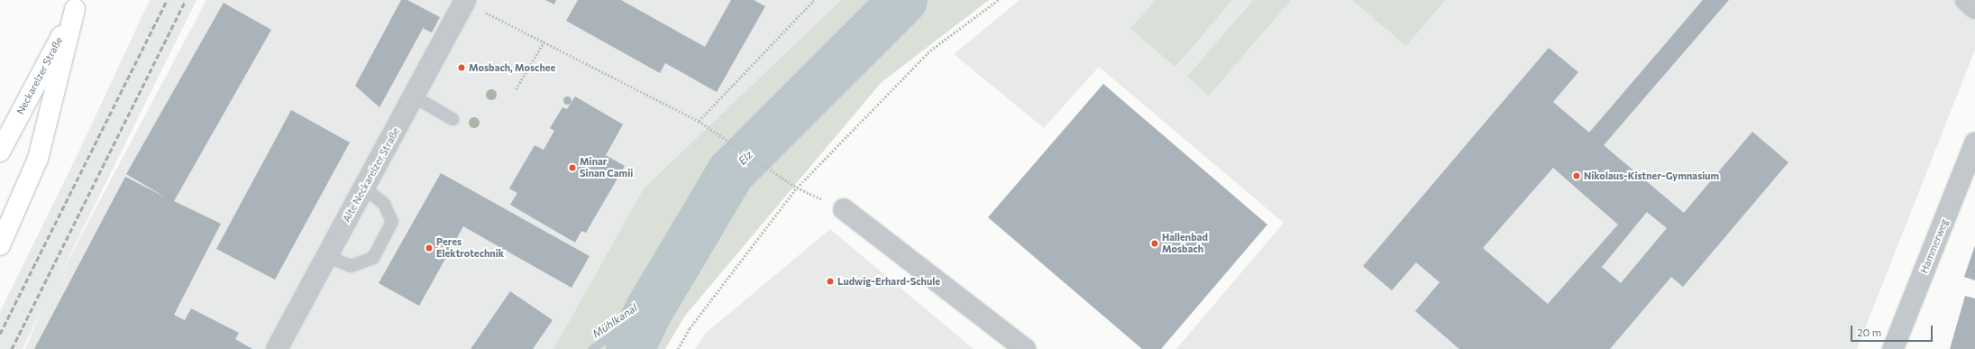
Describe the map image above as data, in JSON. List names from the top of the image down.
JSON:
{
  "streets": {
    "main road": ["Neckarelzer Straße"],
    "street": ["Alte Neckarelzer Straße", "Hammerweg"]
  },
  "water": ["Elz", "Mühlkanal"],
  "places": [
    "Mosbach, Moschee",
    "Minar Sinan Camii",
    "Nikolaus-Kistner-Gymnasium",
    "Hallenbad Mosbach",
    "Peres Elektrotechnik",
    "Ludwig-Erhard-Schule"
  ],
  "scale_bar": "20 m"
}
